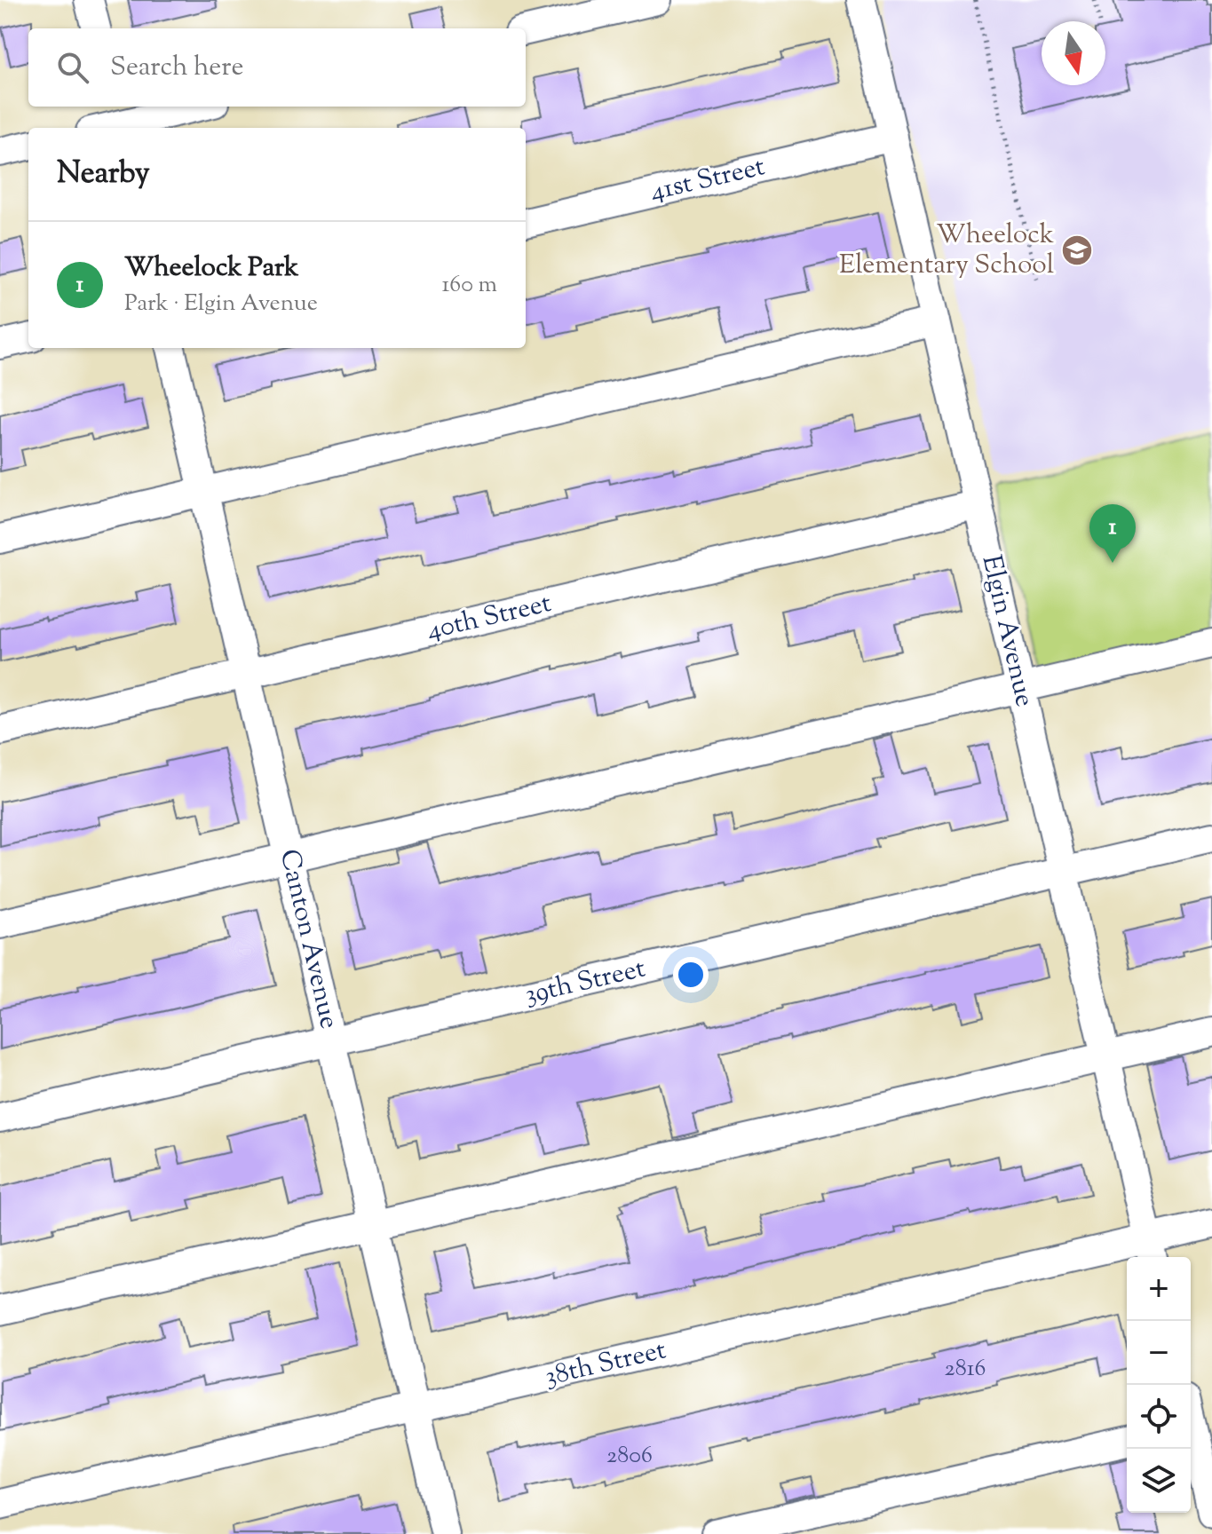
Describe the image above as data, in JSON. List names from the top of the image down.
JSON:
{
  "streets": {
    "street": [
      "41st Street",
      "40th Street",
      "Elgin Avenue",
      "Canton Avenue",
      "39th Street",
      "38th Street"
    ]
  },
  "crossings": [
    ["41st Street", "Elgin Avenue"],
    ["40th Street", "Elgin Avenue"],
    ["40th Street", "Canton Avenue"],
    ["Elgin Avenue", "39th Street"],
    ["Elgin Avenue", "38th Street"],
    ["Canton Avenue", "39th Street"],
    ["Canton Avenue", "38th Street"]
  ],
  "places": {
    "school or university": ["Wheelock Elementary School"]
  },
  "house_numbers": ["2816", "2806"],
  "north": "bottom",
  "page": {
    "search": "Search here",
    "heading": "Nearby",
    "list": [
      {
        "mark": "1",
        "name": "Wheelock Park",
        "note": "Park · Elgin Avenue",
        "value": "160 m"
      }
    ],
    "pins": "1",
    "map_buttons": ["+", "−"]
  }
}
